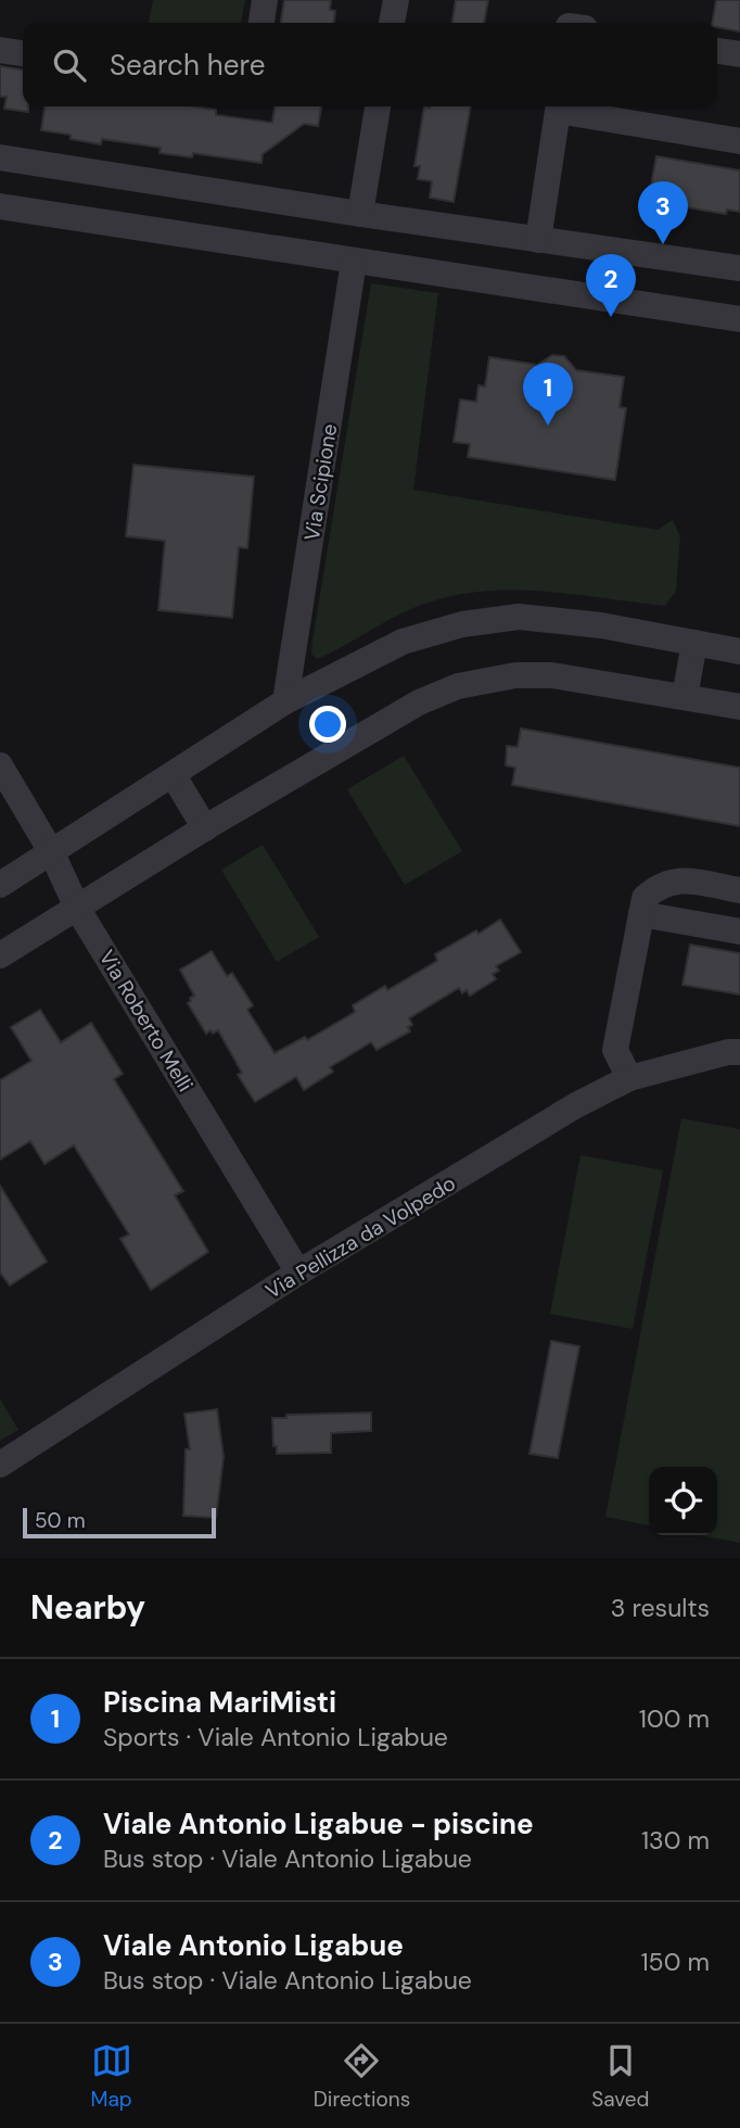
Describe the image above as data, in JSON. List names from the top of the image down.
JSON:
{
  "streets": {
    "street": ["Via Scipione", "Via Roberto Melli", "Via Pellizza da Volpedo"]
  },
  "crossings": [
    ["Via Roberto Melli", "Via Pellizza da Volpedo"]
  ],
  "scale_bar": "50 m",
  "page": {
    "search": "Search here",
    "pins": ["3", "2", "1"],
    "scale": "50 m",
    "heading": ["Nearby", "3 results"],
    "list": [
      {
        "mark": "1",
        "name": "Piscina MariMisti",
        "note": "Sports · Viale Antonio Ligabue",
        "value": "100 m"
      },
      {
        "mark": "2",
        "name": "Viale Antonio Ligabue - piscine",
        "note": "Bus stop · Viale Antonio Ligabue",
        "value": "130 m"
      },
      {
        "mark": "3",
        "name": "Viale Antonio Ligabue",
        "note": "Bus stop · Viale Antonio Ligabue",
        "value": "150 m"
      }
    ],
    "nav": ["Map", "Directions", "Saved"]
  }
}
